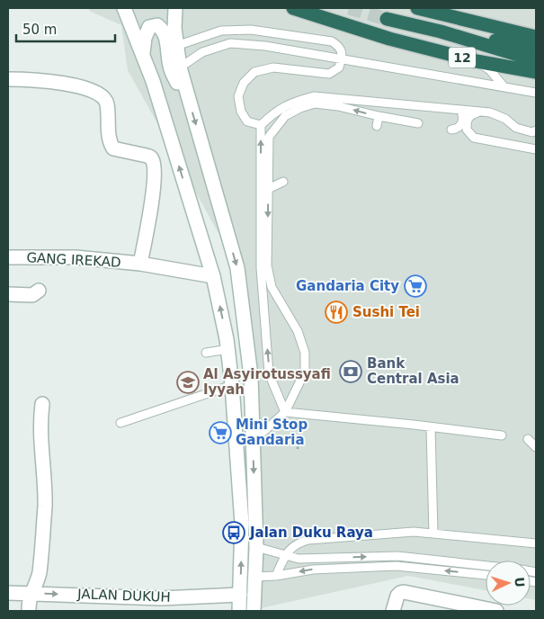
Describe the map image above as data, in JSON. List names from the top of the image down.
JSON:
{
  "streets": {
    "highway": ["12"],
    "main road": ["GANG IREKAD", "JALAN DUKUH"]
  },
  "one_way": ["JALAN DUKUH"],
  "places": {
    "supermarket": ["Gandaria City", "Mini Stop Gandaria"],
    "restaurant": ["Sushi Tei"],
    "bank": ["Bank Central Asia"],
    "school or university": ["Al Asyirotussyafi Iyyah"],
    "bus stop": ["Jalan Duku Raya"]
  },
  "scale_bar": "50 m",
  "north": "right"
}
